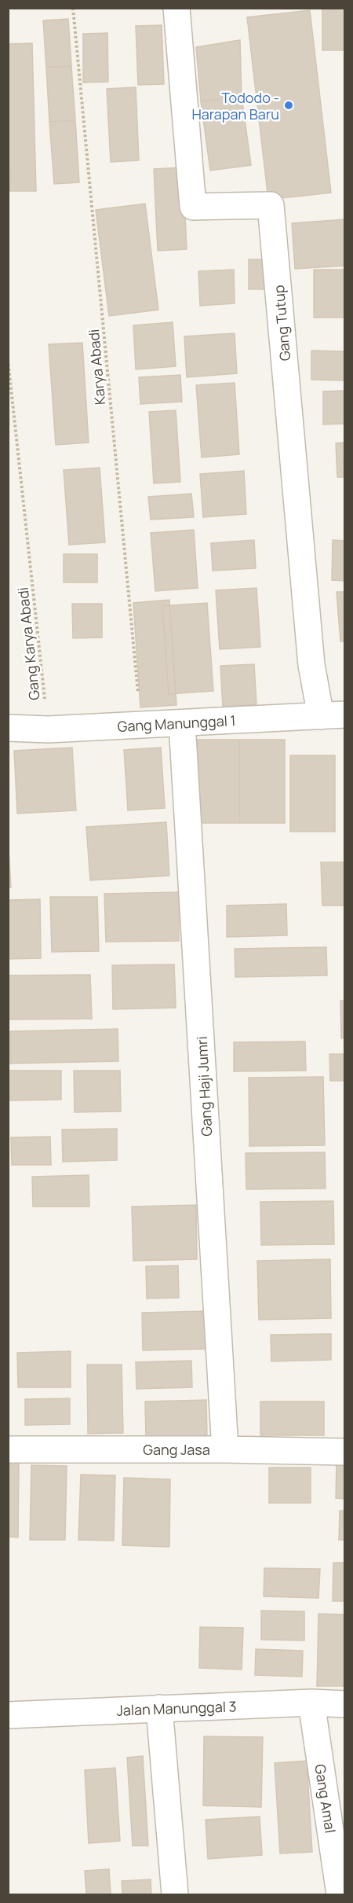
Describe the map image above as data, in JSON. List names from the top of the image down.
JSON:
{
  "streets": {
    "street": [
      "Gang Tutup",
      "Gang Manunggal 1",
      "Gang Haji Jumri",
      "Gang Jasa",
      "Jalan Manunggal 3",
      "Gang Amal"
    ],
    "path": ["Karya Abadi", "Gang Karya Abadi"]
  },
  "crossings": [
    ["Gang Tutup", "Gang Manunggal 1"],
    ["Karya Abadi", "Gang Manunggal 1"],
    ["Gang Karya Abadi", "Gang Manunggal 1"],
    ["Gang Manunggal 1", "Gang Haji Jumri"],
    ["Gang Haji Jumri", "Gang Jasa"],
    ["Jalan Manunggal 3", "Gang Amal"]
  ],
  "places": ["Tododo - Harapan Baru"]
}
